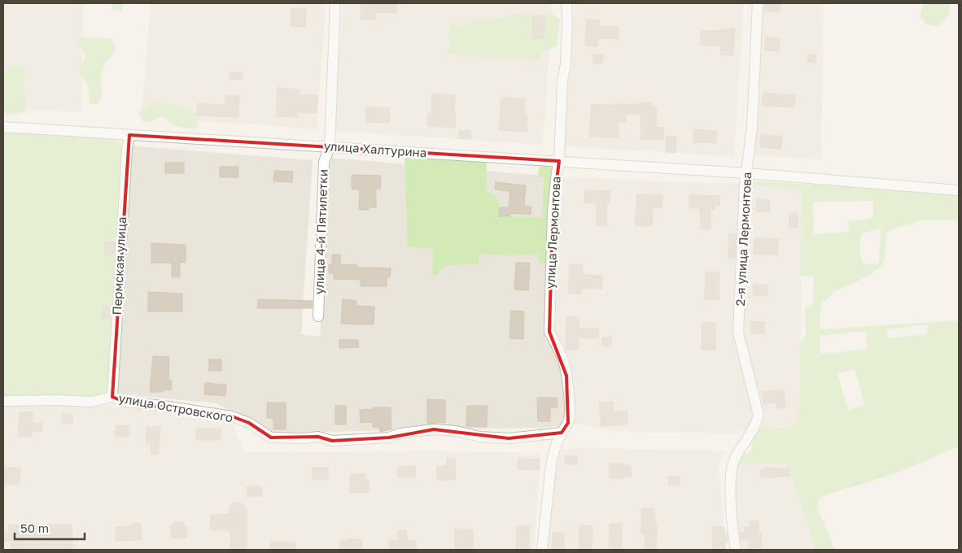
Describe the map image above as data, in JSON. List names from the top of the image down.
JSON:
{
  "streets": {
    "street": [
      "улица Халтурина",
      "улица 4-й Пятилетки",
      "улица Лермонтова",
      "2-я улица Лермонтова",
      "Пермская улица",
      "улица Островского"
    ]
  },
  "crossings": [
    ["улица Халтурина", "улица 4-й Пятилетки"],
    ["улица Халтурина", "улица Лермонтова"],
    ["улица Халтурина", "2-я улица Лермонтова"],
    ["улица Халтурина", "Пермская улица"],
    ["улица Лермонтова", "улица Островского"],
    ["Пермская улица", "улица Островского"]
  ],
  "scale_bar": "50 m"
}
